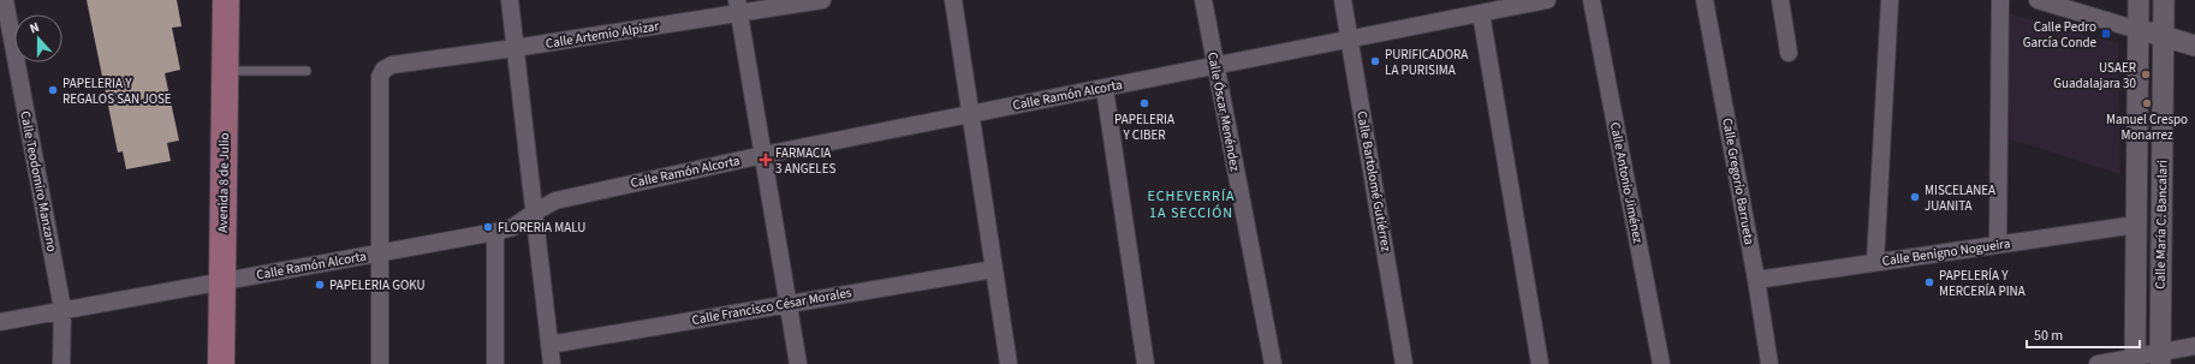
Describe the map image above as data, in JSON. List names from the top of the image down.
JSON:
{
  "streets": {
    "main road": ["Avenida 8 de Julio"],
    "street": [
      "Calle Artemio Alpizar",
      "Calle Ramón Alcorta",
      "Calle Óscar Menéndez",
      "Calle Teodomiro Manzano",
      "Calle Bartolomé Gutiérrez",
      "Calle Gregorio Barrueta",
      "Calle Antonio Jiménez",
      "Calle María C. Bancalari",
      "Calle Benigno Nogueira",
      "Calle Francisco César Morales"
    ]
  },
  "crossings": [
    ["Calle Artemio Alpizar", "Calle Ramón Alcorta"],
    ["Calle Ramón Alcorta", "Calle Óscar Menéndez"],
    ["Calle Ramón Alcorta", "Calle Teodomiro Manzano"],
    ["Calle Ramón Alcorta", "Calle Bartolomé Gutiérrez"],
    ["Calle Ramón Alcorta", "Avenida 8 de Julio"],
    ["Calle Gregorio Barrueta", "Calle Benigno Nogueira"],
    ["Calle María C. Bancalari", "Calle Benigno Nogueira"]
  ],
  "districts": ["ECHEVERRÍA 1A SECCIÓN"],
  "places": {
    "transit": ["Calle Pedro García Conde"],
    "other": [
      "PURIFICADORA LA PURISIMA",
      "USAER Guadalajara 30",
      "PAPELERIA Y REGALOS SAN JOSE",
      "PAPELERIA Y CIBER",
      "Manuel Crespo Monarrez",
      "MISCELANEA JUANITA",
      "FLORERIA MALU",
      "PAPELERÍA Y MERCERÍA PINA",
      "PAPELERIA GOKU"
    ],
    "health": ["FARMACIA 3 ANGELES"]
  },
  "scale_bar": "50 m",
  "north": "top"
}
